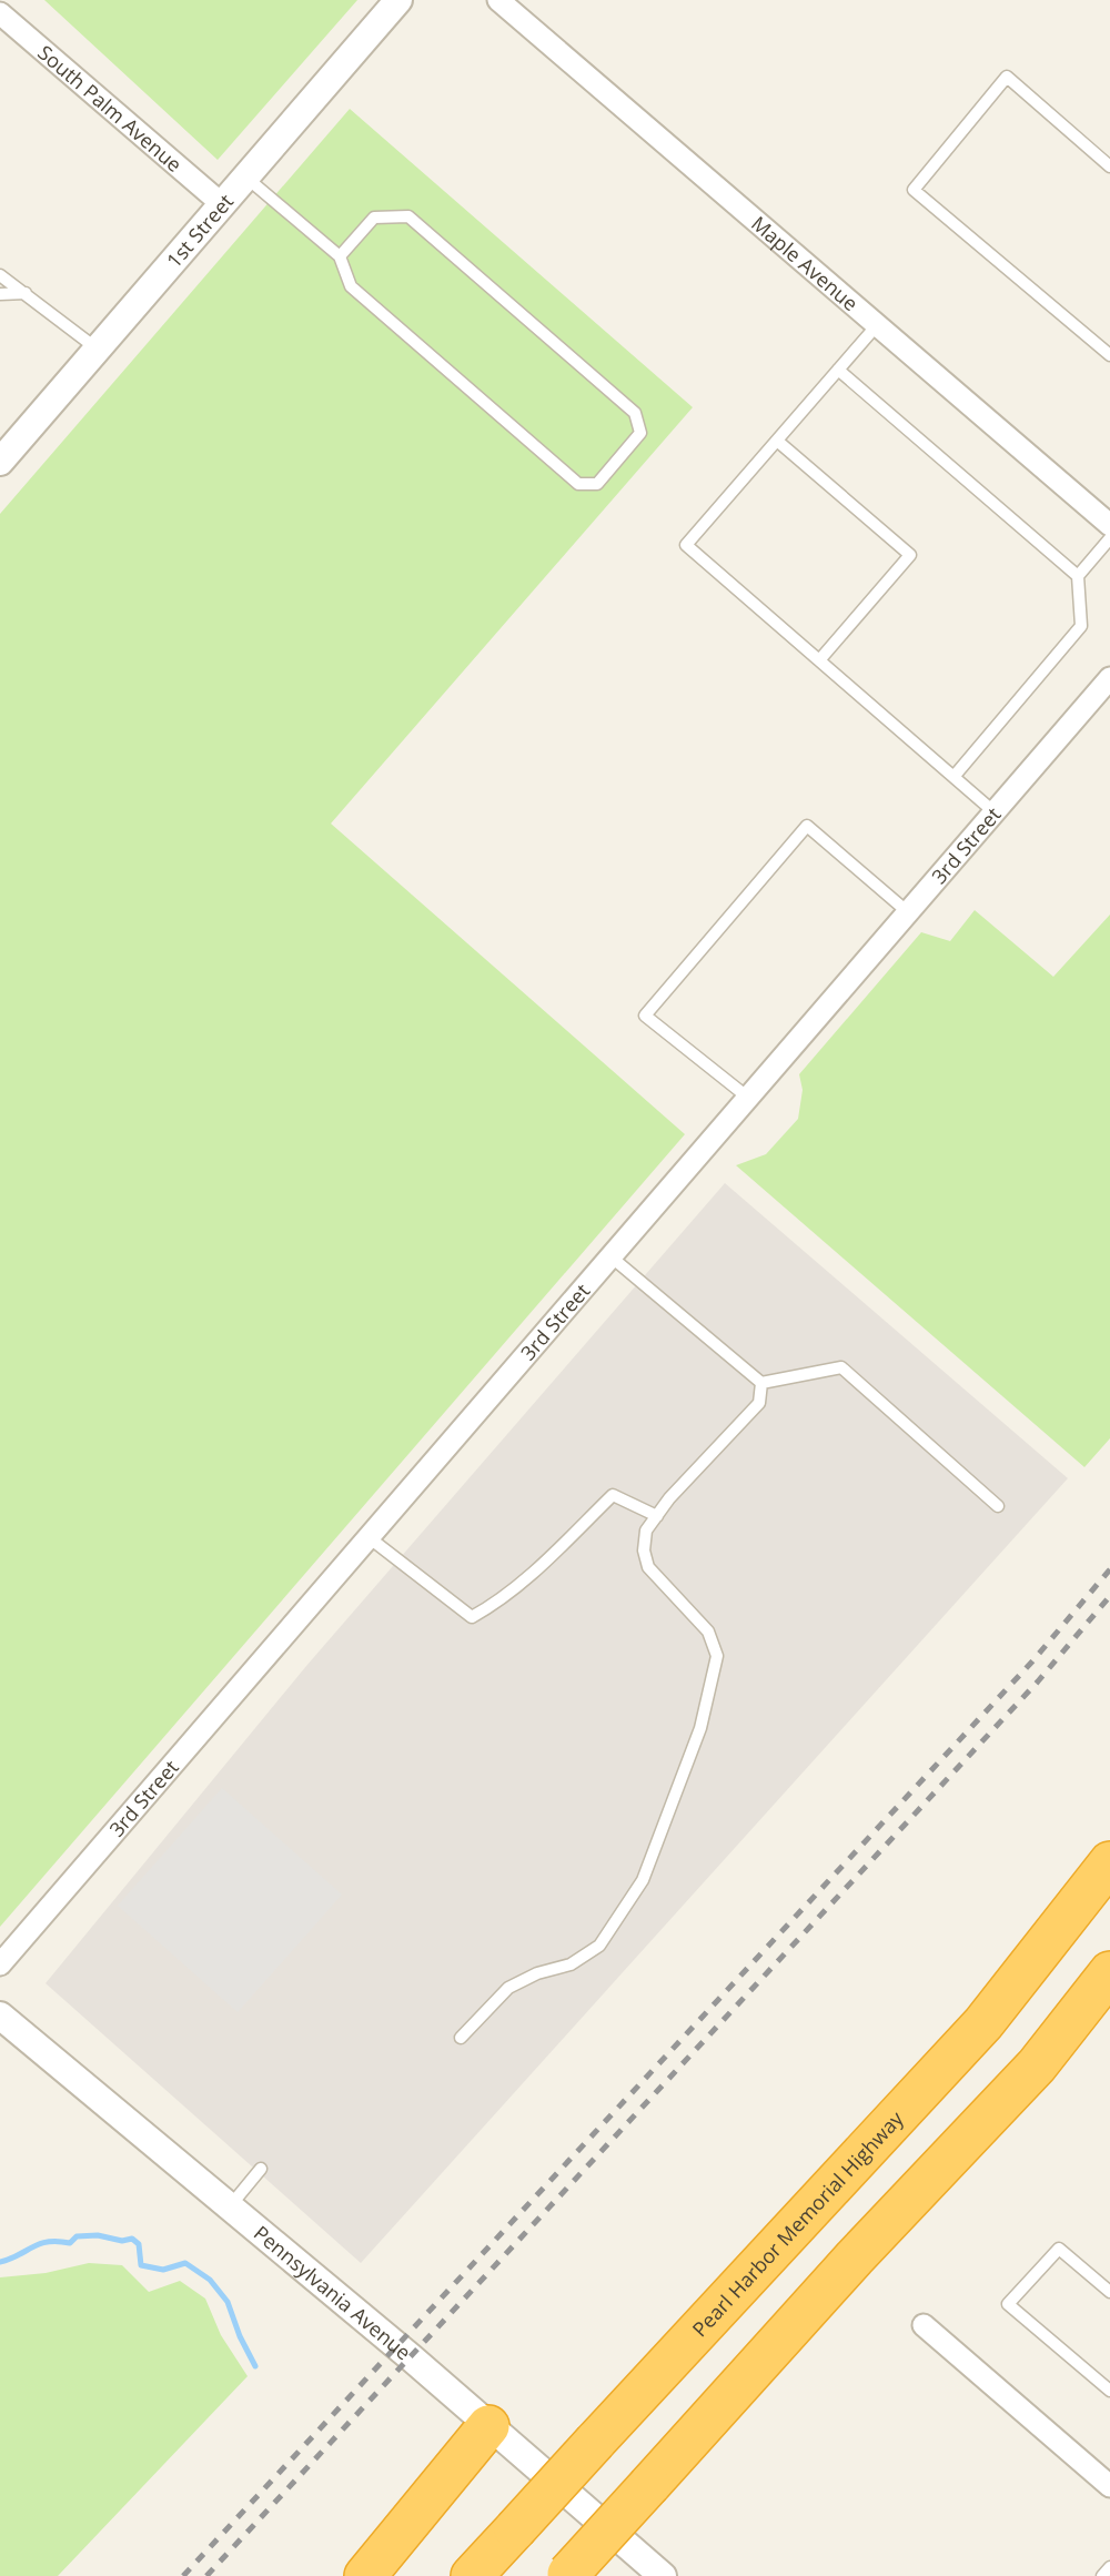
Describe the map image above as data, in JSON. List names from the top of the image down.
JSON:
{
  "streets": {
    "highway": ["Pearl Harbor Memorial Highway"],
    "street": [
      "South Palm Avenue",
      "1st Street",
      "Maple Avenue",
      "3rd Street",
      "Pennsylvania Avenue"
    ]
  },
  "crossings": [
    ["South Palm Avenue", "1st Street"]
  ]
}
